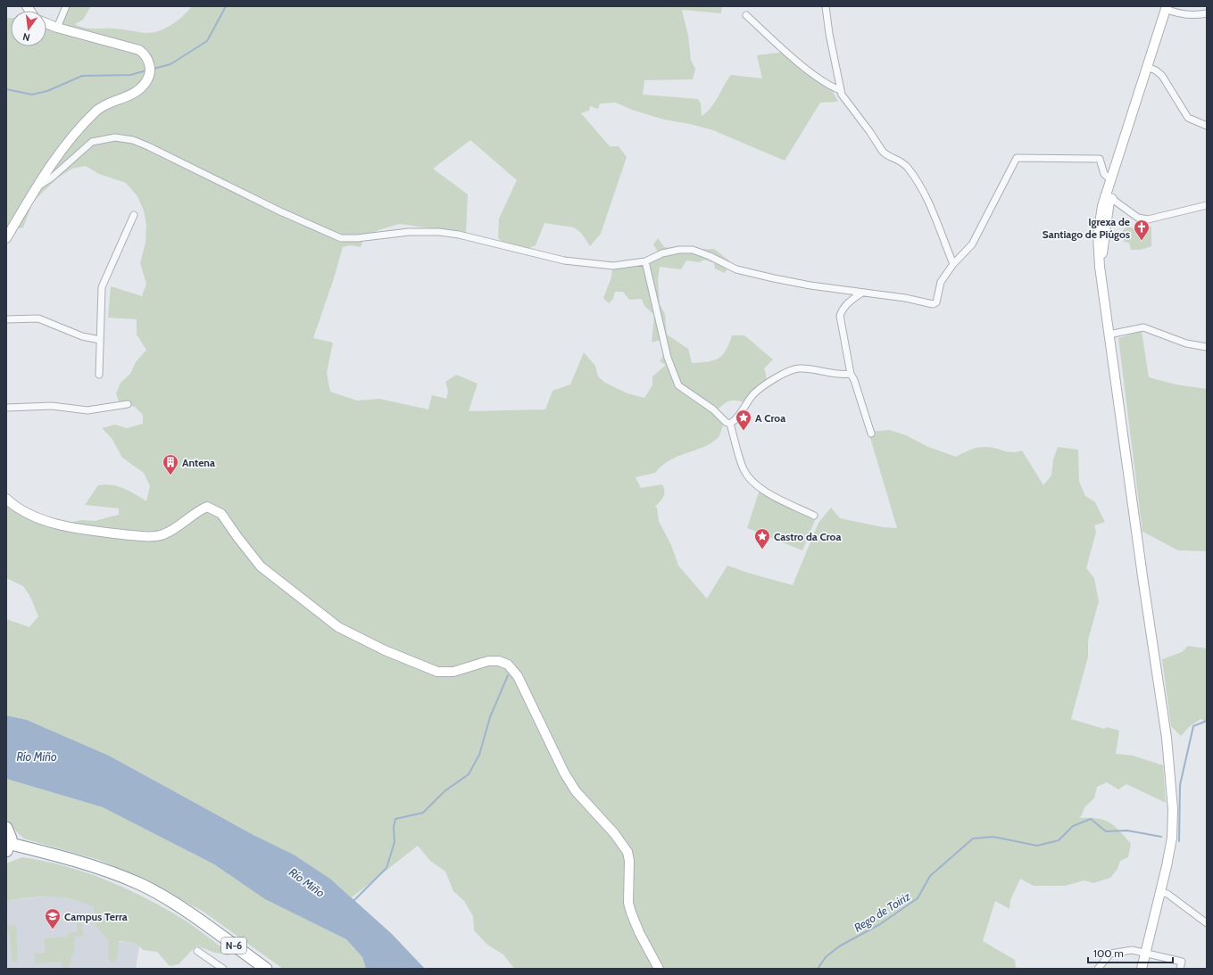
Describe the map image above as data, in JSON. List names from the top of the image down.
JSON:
{
  "streets": {
    "highway": ["N-6"]
  },
  "water": ["Río Miño", "Rego de Toiriz"],
  "places": {
    "church": ["Igrexa de Santiago de Piúgos"],
    "place": ["A Croa", "Castro da Croa"],
    "building": ["Antena"],
    "school or university": ["Campus Terra"]
  },
  "scale_bar": "100 m",
  "north": "bottom"
}
